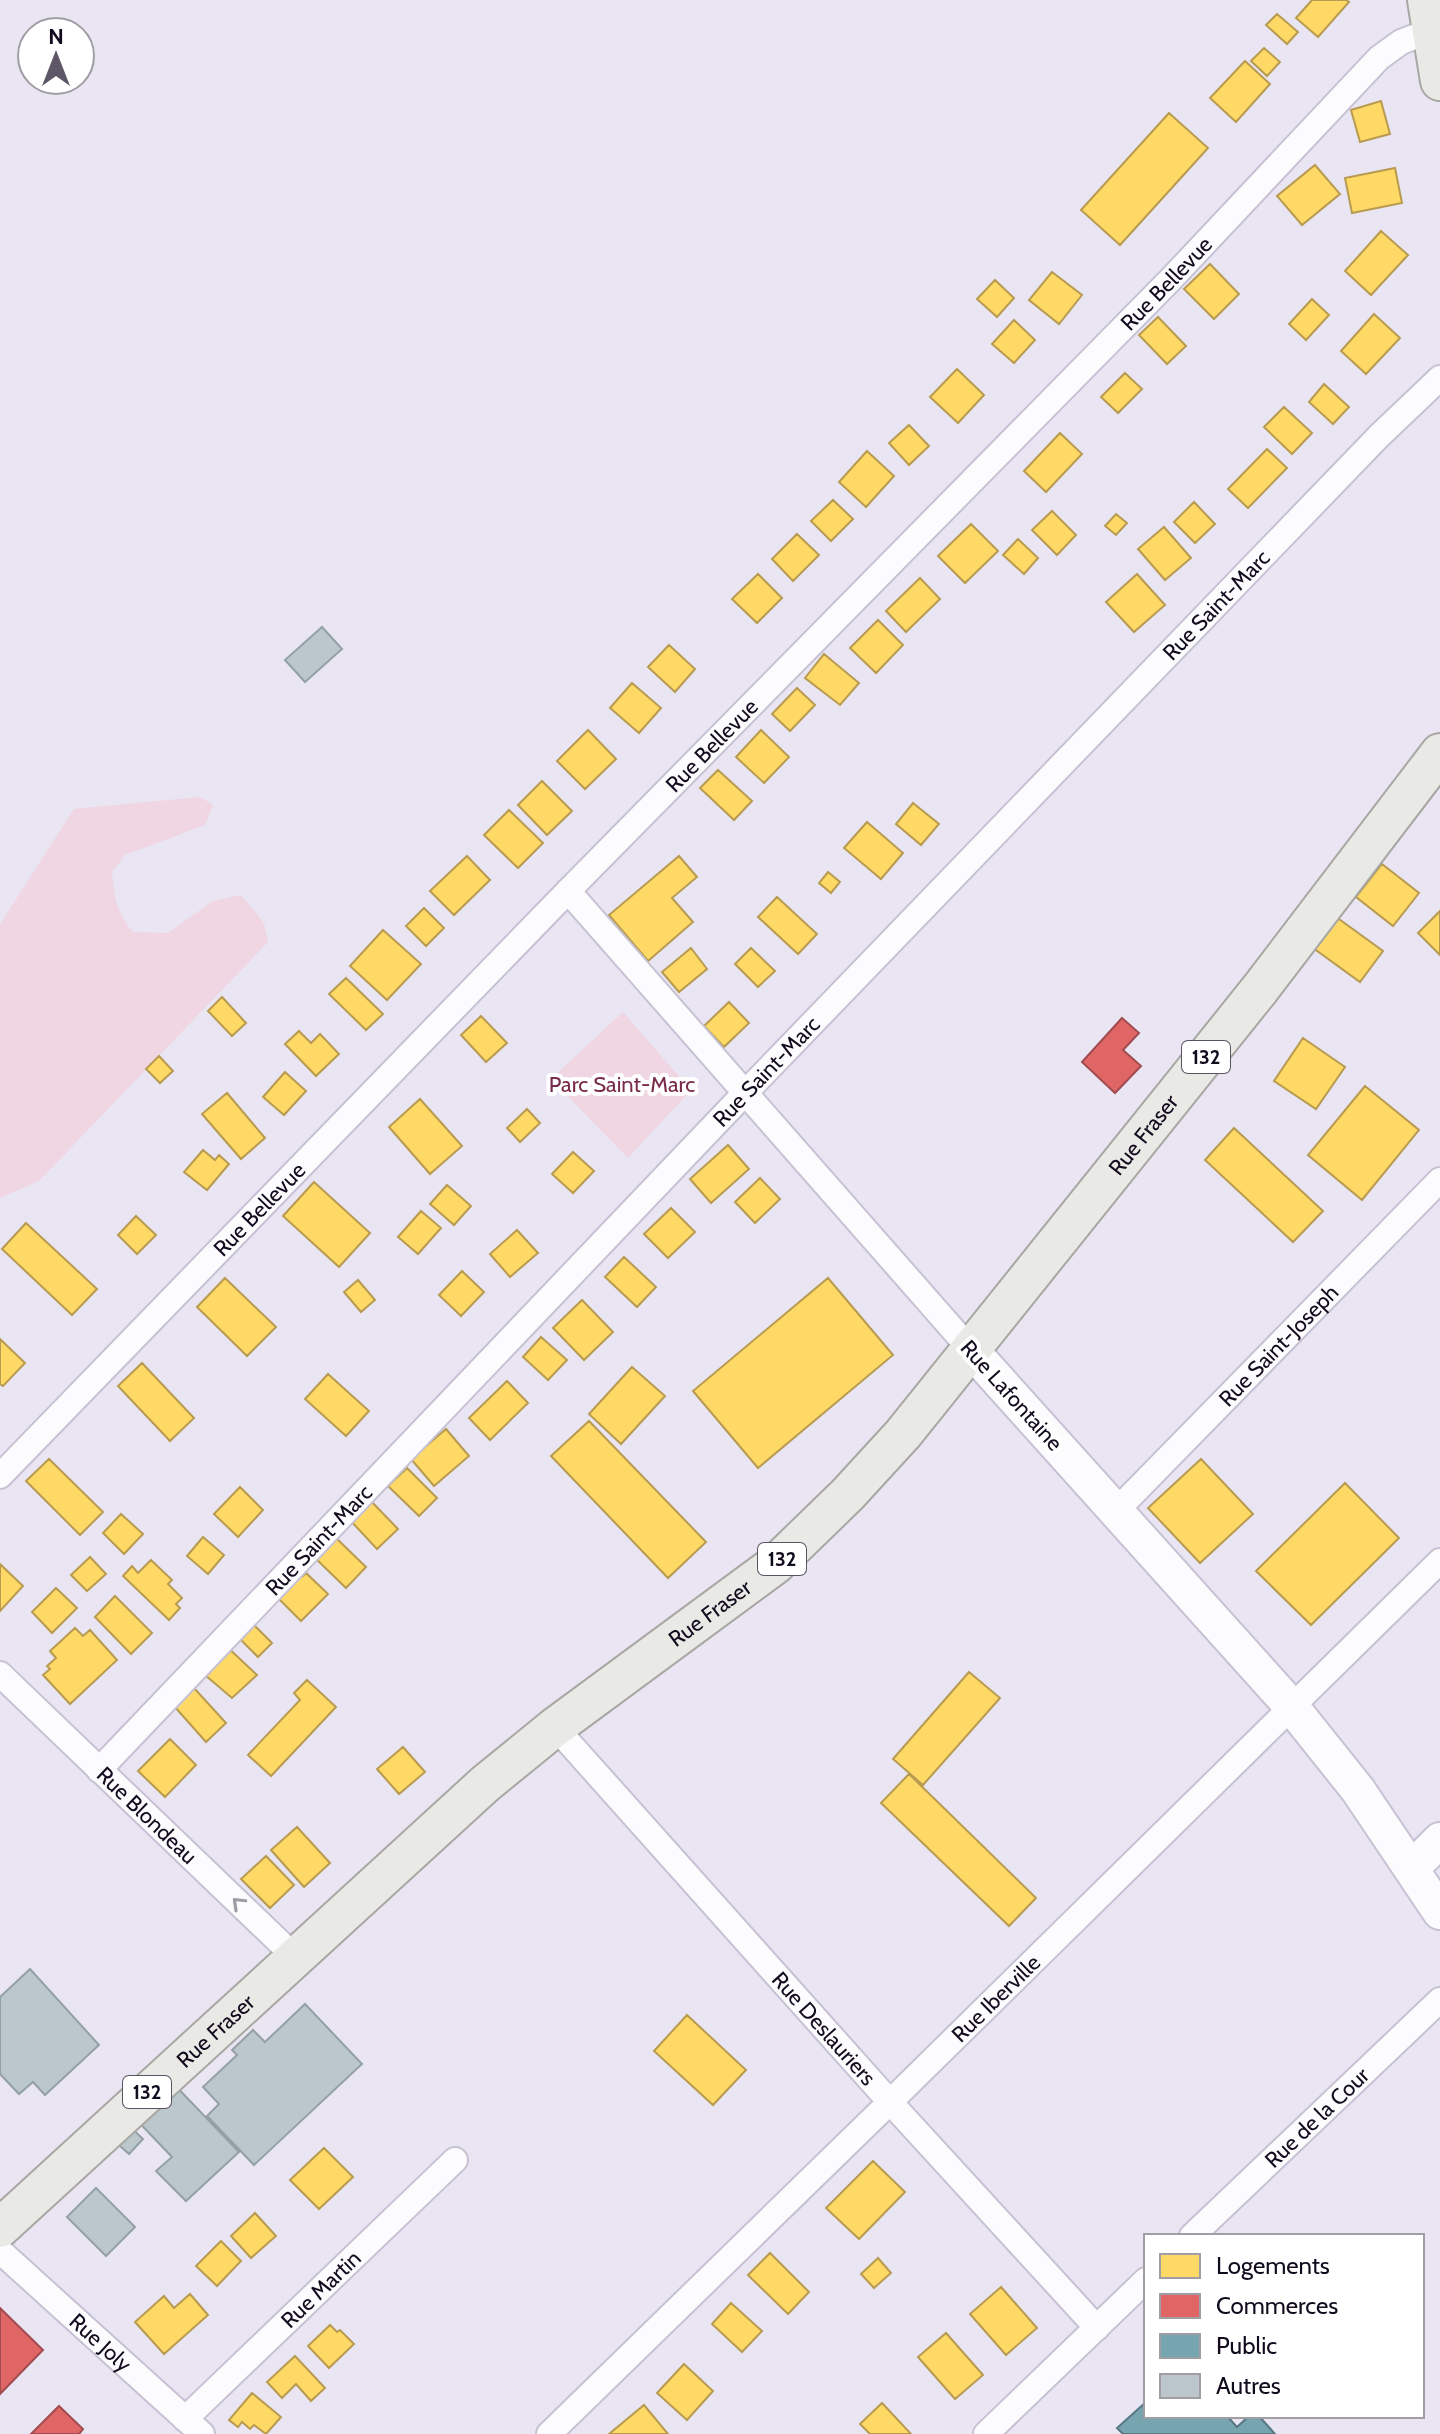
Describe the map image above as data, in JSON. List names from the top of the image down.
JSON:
{
  "streets": {
    "main road": ["132", "Rue Fraser", "Rue Lafontaine"],
    "street": [
      "Rue Bellevue",
      "Rue Saint-Marc",
      "Rue Saint-Joseph",
      "Rue Blondeau",
      "Rue Iberville",
      "Rue Deslauriers",
      "Rue de la Cour",
      "Rue Martin",
      "Rue Joly"
    ]
  },
  "crossings": [
    ["Rue Bellevue", "Rue Lafontaine"],
    ["Rue Saint-Marc", "Rue Lafontaine"],
    ["Rue Saint-Marc", "Rue Blondeau"],
    ["Rue Fraser", "Rue Lafontaine"],
    ["Rue Fraser", "Rue Blondeau"],
    ["Rue Fraser", "Rue Deslauriers"],
    ["Rue Saint-Joseph", "Rue Lafontaine"],
    ["Rue Lafontaine", "Rue Iberville"],
    ["Rue Iberville", "Rue Deslauriers"],
    ["Rue Martin", "Rue Joly"]
  ],
  "one_way": ["Rue Blondeau"],
  "parks": ["Parc Saint-Marc"],
  "legend": [
    "Logements",
    "Commerces",
    "Public",
    "Autres"
  ],
  "north": "top"
}
